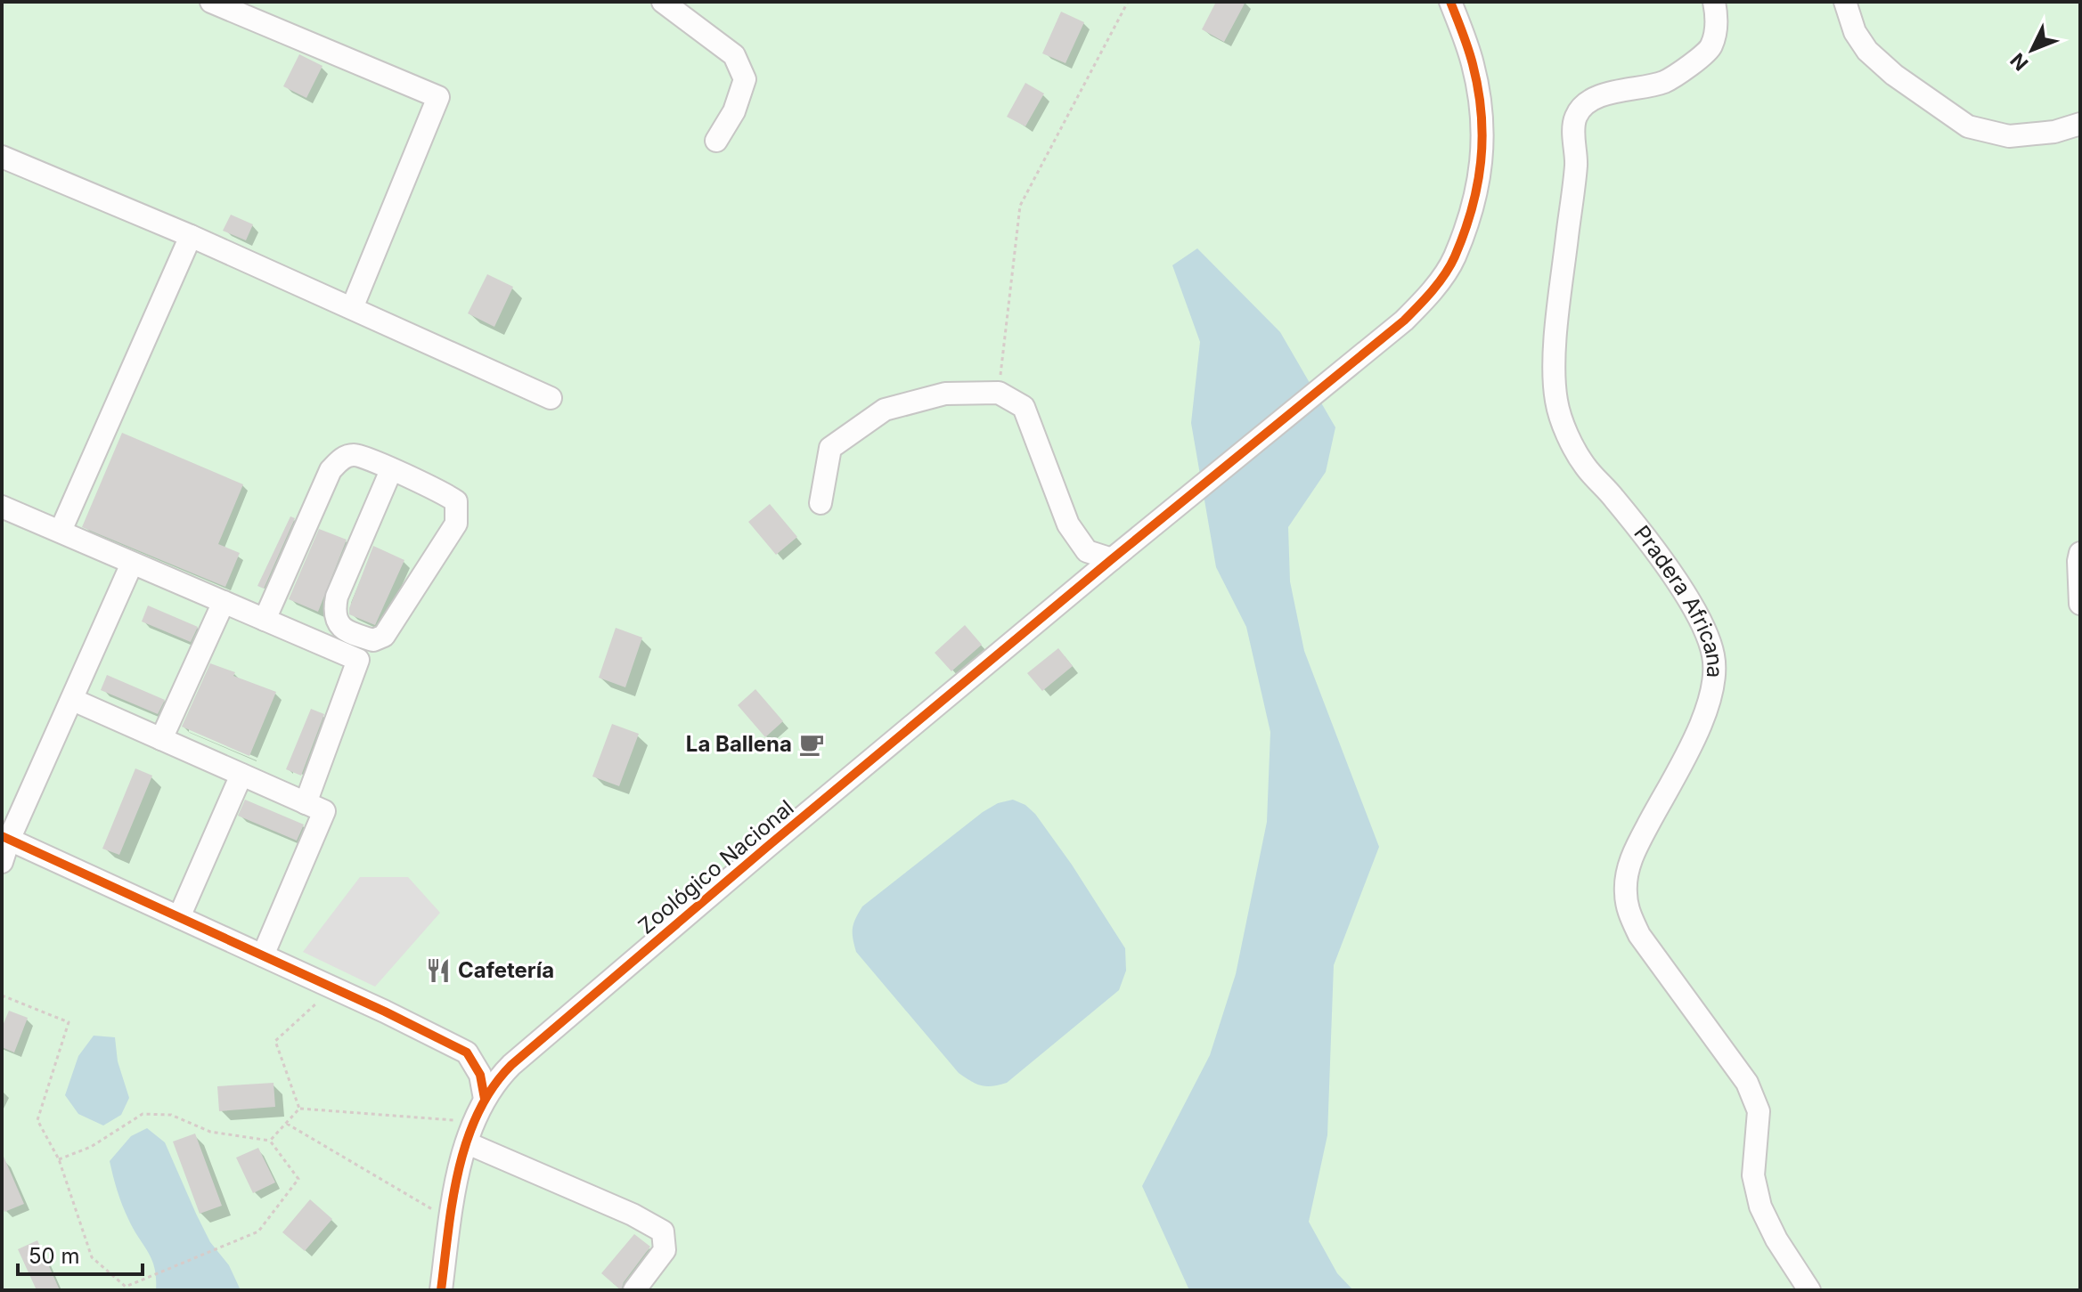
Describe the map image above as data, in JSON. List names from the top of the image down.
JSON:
{
  "streets": {
    "street": ["Pradera Africana", "Zoológico Nacional"]
  },
  "places": {
    "cafe": ["La Ballena"],
    "restaurant": ["Cafetería"]
  },
  "scale_bar": "50 m",
  "north": "bottom left"
}
